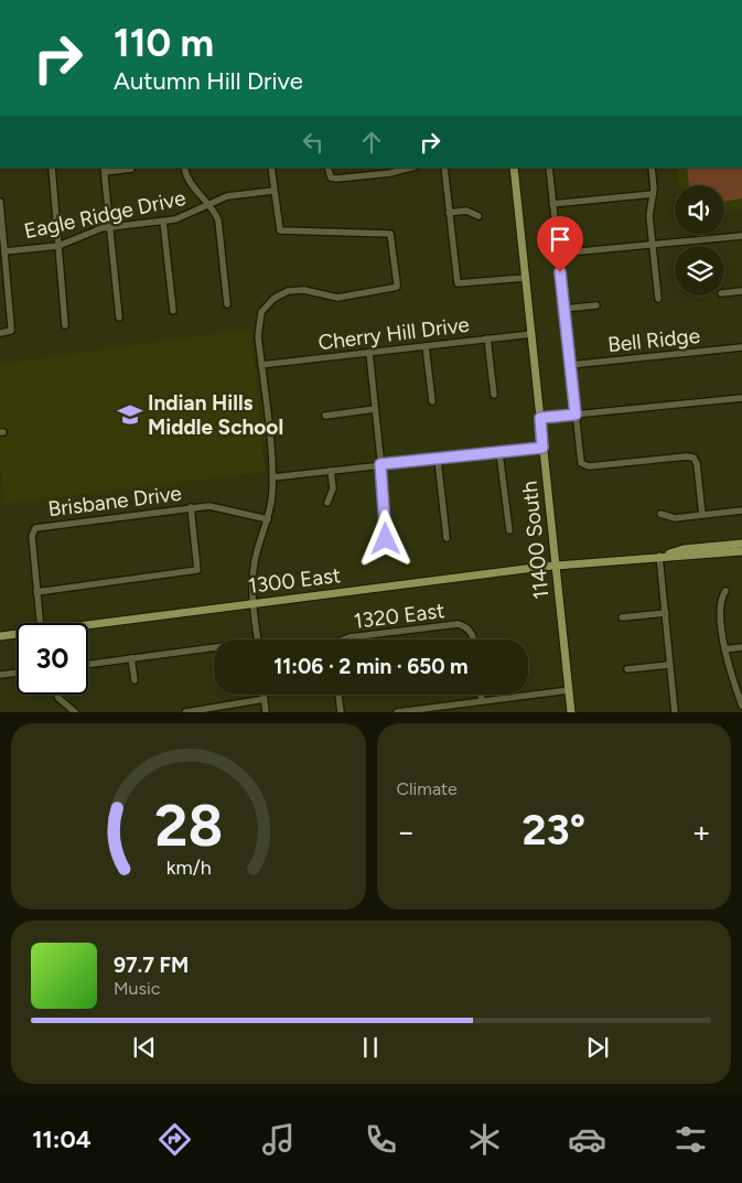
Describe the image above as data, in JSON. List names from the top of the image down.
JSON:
{
  "streets": {
    "main road": ["11400 South", "1300 East"],
    "street": [
      "Eagle Ridge Drive",
      "Cherry Hill Drive",
      "Bell Ridge",
      "Brisbane Drive",
      "1320 East"
    ]
  },
  "crossings": [
    ["Cherry Hill Drive", "11400 South"],
    ["11400 South", "1300 East"]
  ],
  "places": {
    "school or university": ["Indian Hills Middle School"]
  },
  "page": {
    "turn": ["110 m", "Autumn Hill Drive"],
    "limit": "30",
    "trip": "11:06 · 2 min · 650 m",
    "tile": "Climate",
    "heat": ["−", "23°", "+"],
    "song": ["97.7 FM", "Music"],
    "tabs": "11:04",
    "gauge": ["28", "km/h"]
  }
}
